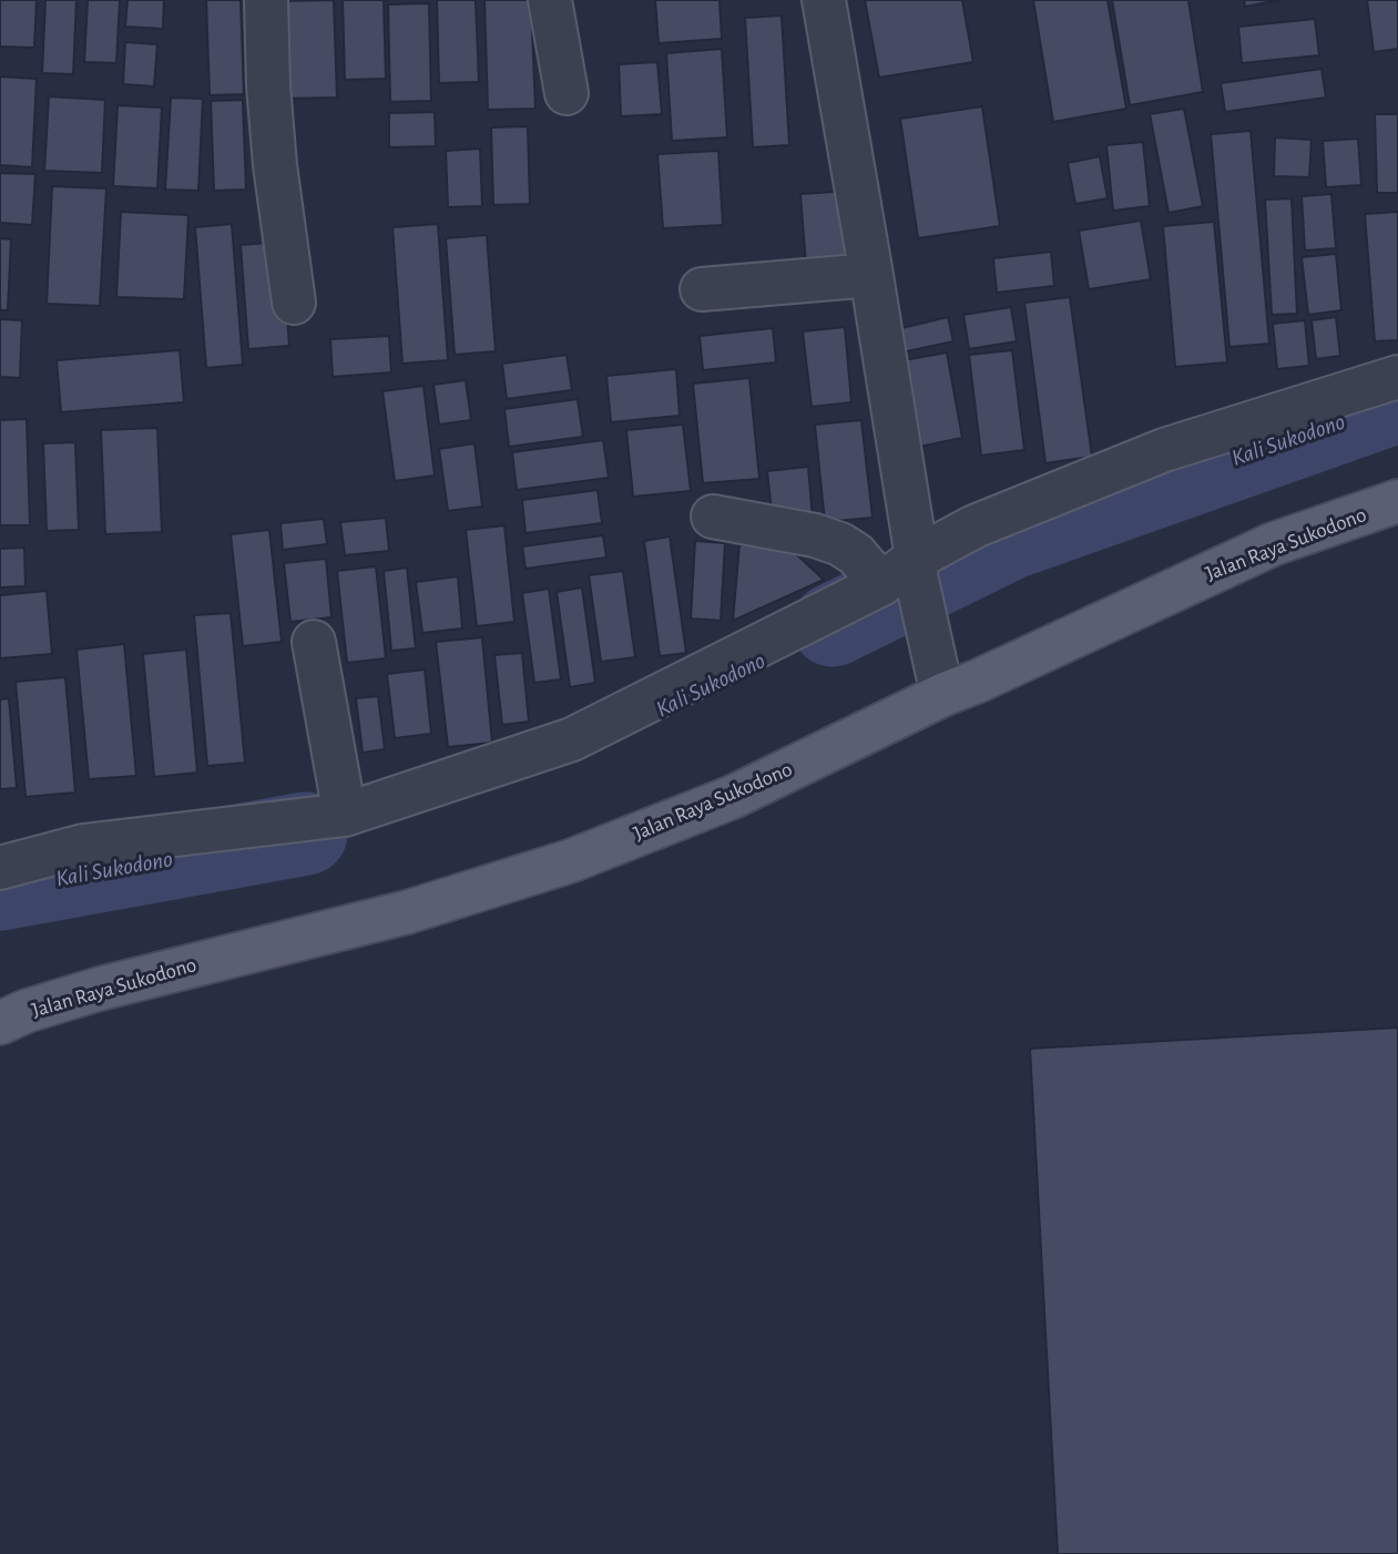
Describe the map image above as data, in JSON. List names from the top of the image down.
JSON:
{
  "streets": {
    "main road": ["Jalan Raya Sukodono"]
  },
  "water": ["Kali Sukodono"]
}
